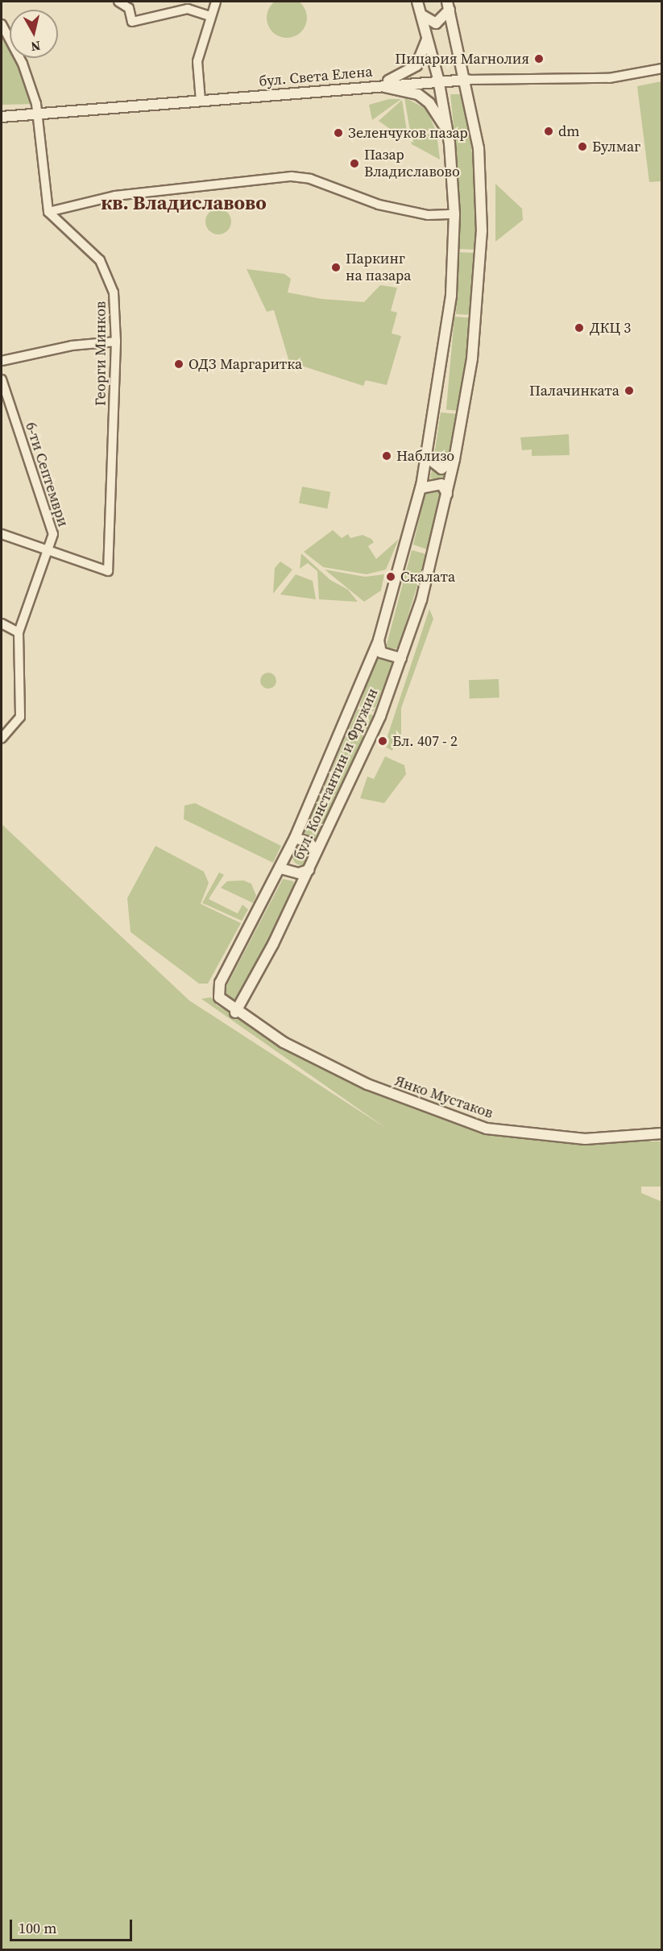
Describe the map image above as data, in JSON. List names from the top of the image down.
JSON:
{
  "streets": {
    "street": [
      "бул. Света Елена",
      "Георги Минков",
      "6-ти Септември",
      "бул. Константин и Фружин",
      "Янко Мустаков"
    ]
  },
  "crossings": [
    ["бул. Света Елена", "бул. Константин и Фружин"],
    ["Георги Минков", "6-ти Септември"],
    ["бул. Константин и Фружин", "Янко Мустаков"]
  ],
  "districts": ["кв. Владиславово"],
  "places": [
    "Пицария Магнолия",
    "dm",
    "Зеленчуков пазар",
    "Булмаг",
    "Пазар Владиславово",
    "Паркинг на пазара",
    "ДКЦ 3",
    "ОДЗ Маргаритка",
    "Палачинката",
    "Наблизо",
    "Скалата",
    "Бл. 407 - 2"
  ],
  "scale_bar": "100 m",
  "north": "bottom"
}
